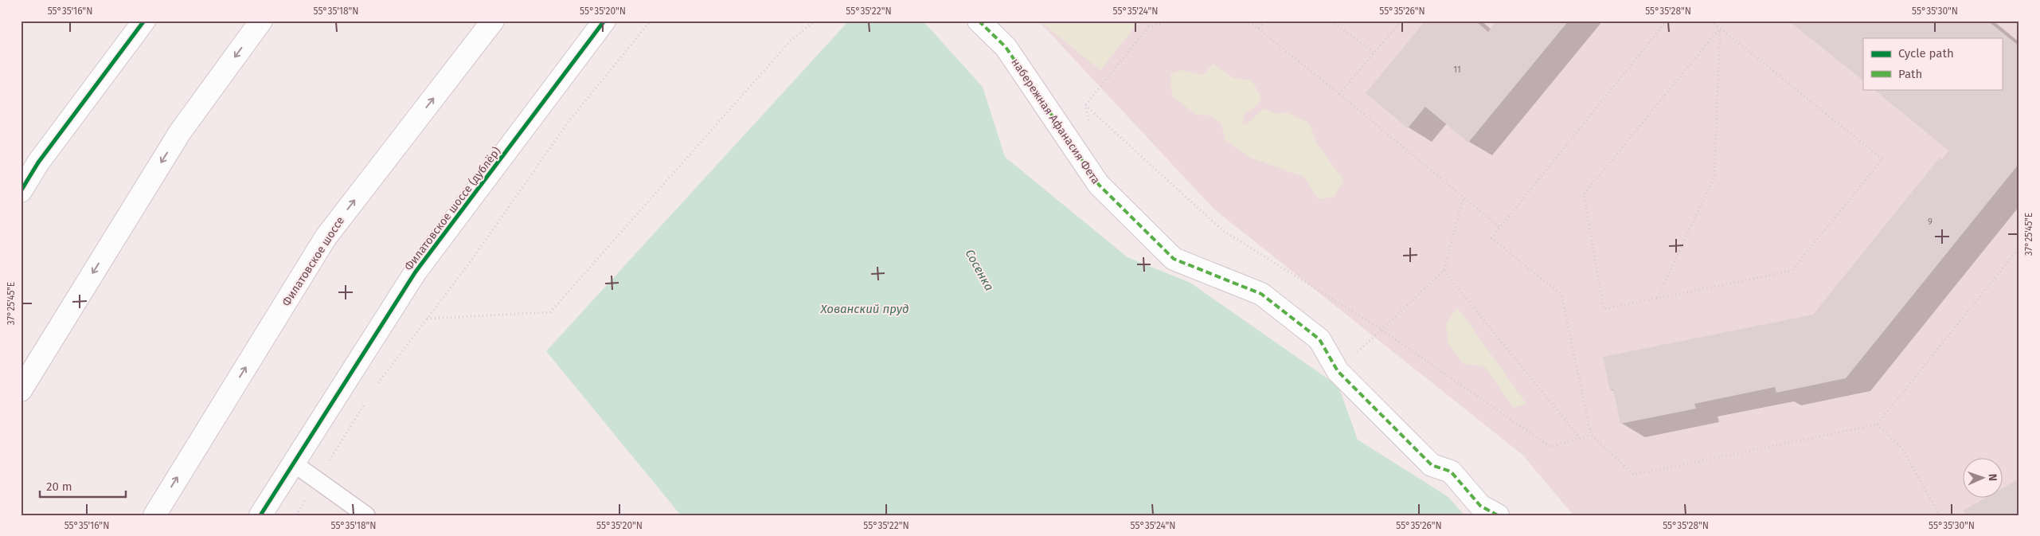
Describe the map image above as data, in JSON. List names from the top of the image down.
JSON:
{
  "streets": {
    "street": ["набережная Афанасия Фета", "Филатовское шоссе (дублёр)", "Филатовское шоссе"]
  },
  "water": ["Сосенка", "Хованский пруд"],
  "house_numbers": ["11", "9"],
  "legend": ["Cycle path", "Path"],
  "scale_bar": "20 m",
  "north": "right",
  "coordinates": [
    "55°35'16\"N",
    "55°35'18\"N",
    "55°35'20\"N",
    "55°35'22\"N",
    "55°35'24\"N",
    "55°35'26\"N",
    "55°35'28\"N",
    "55°35'30\"N",
    "37°25'45\"E"
  ]
}
